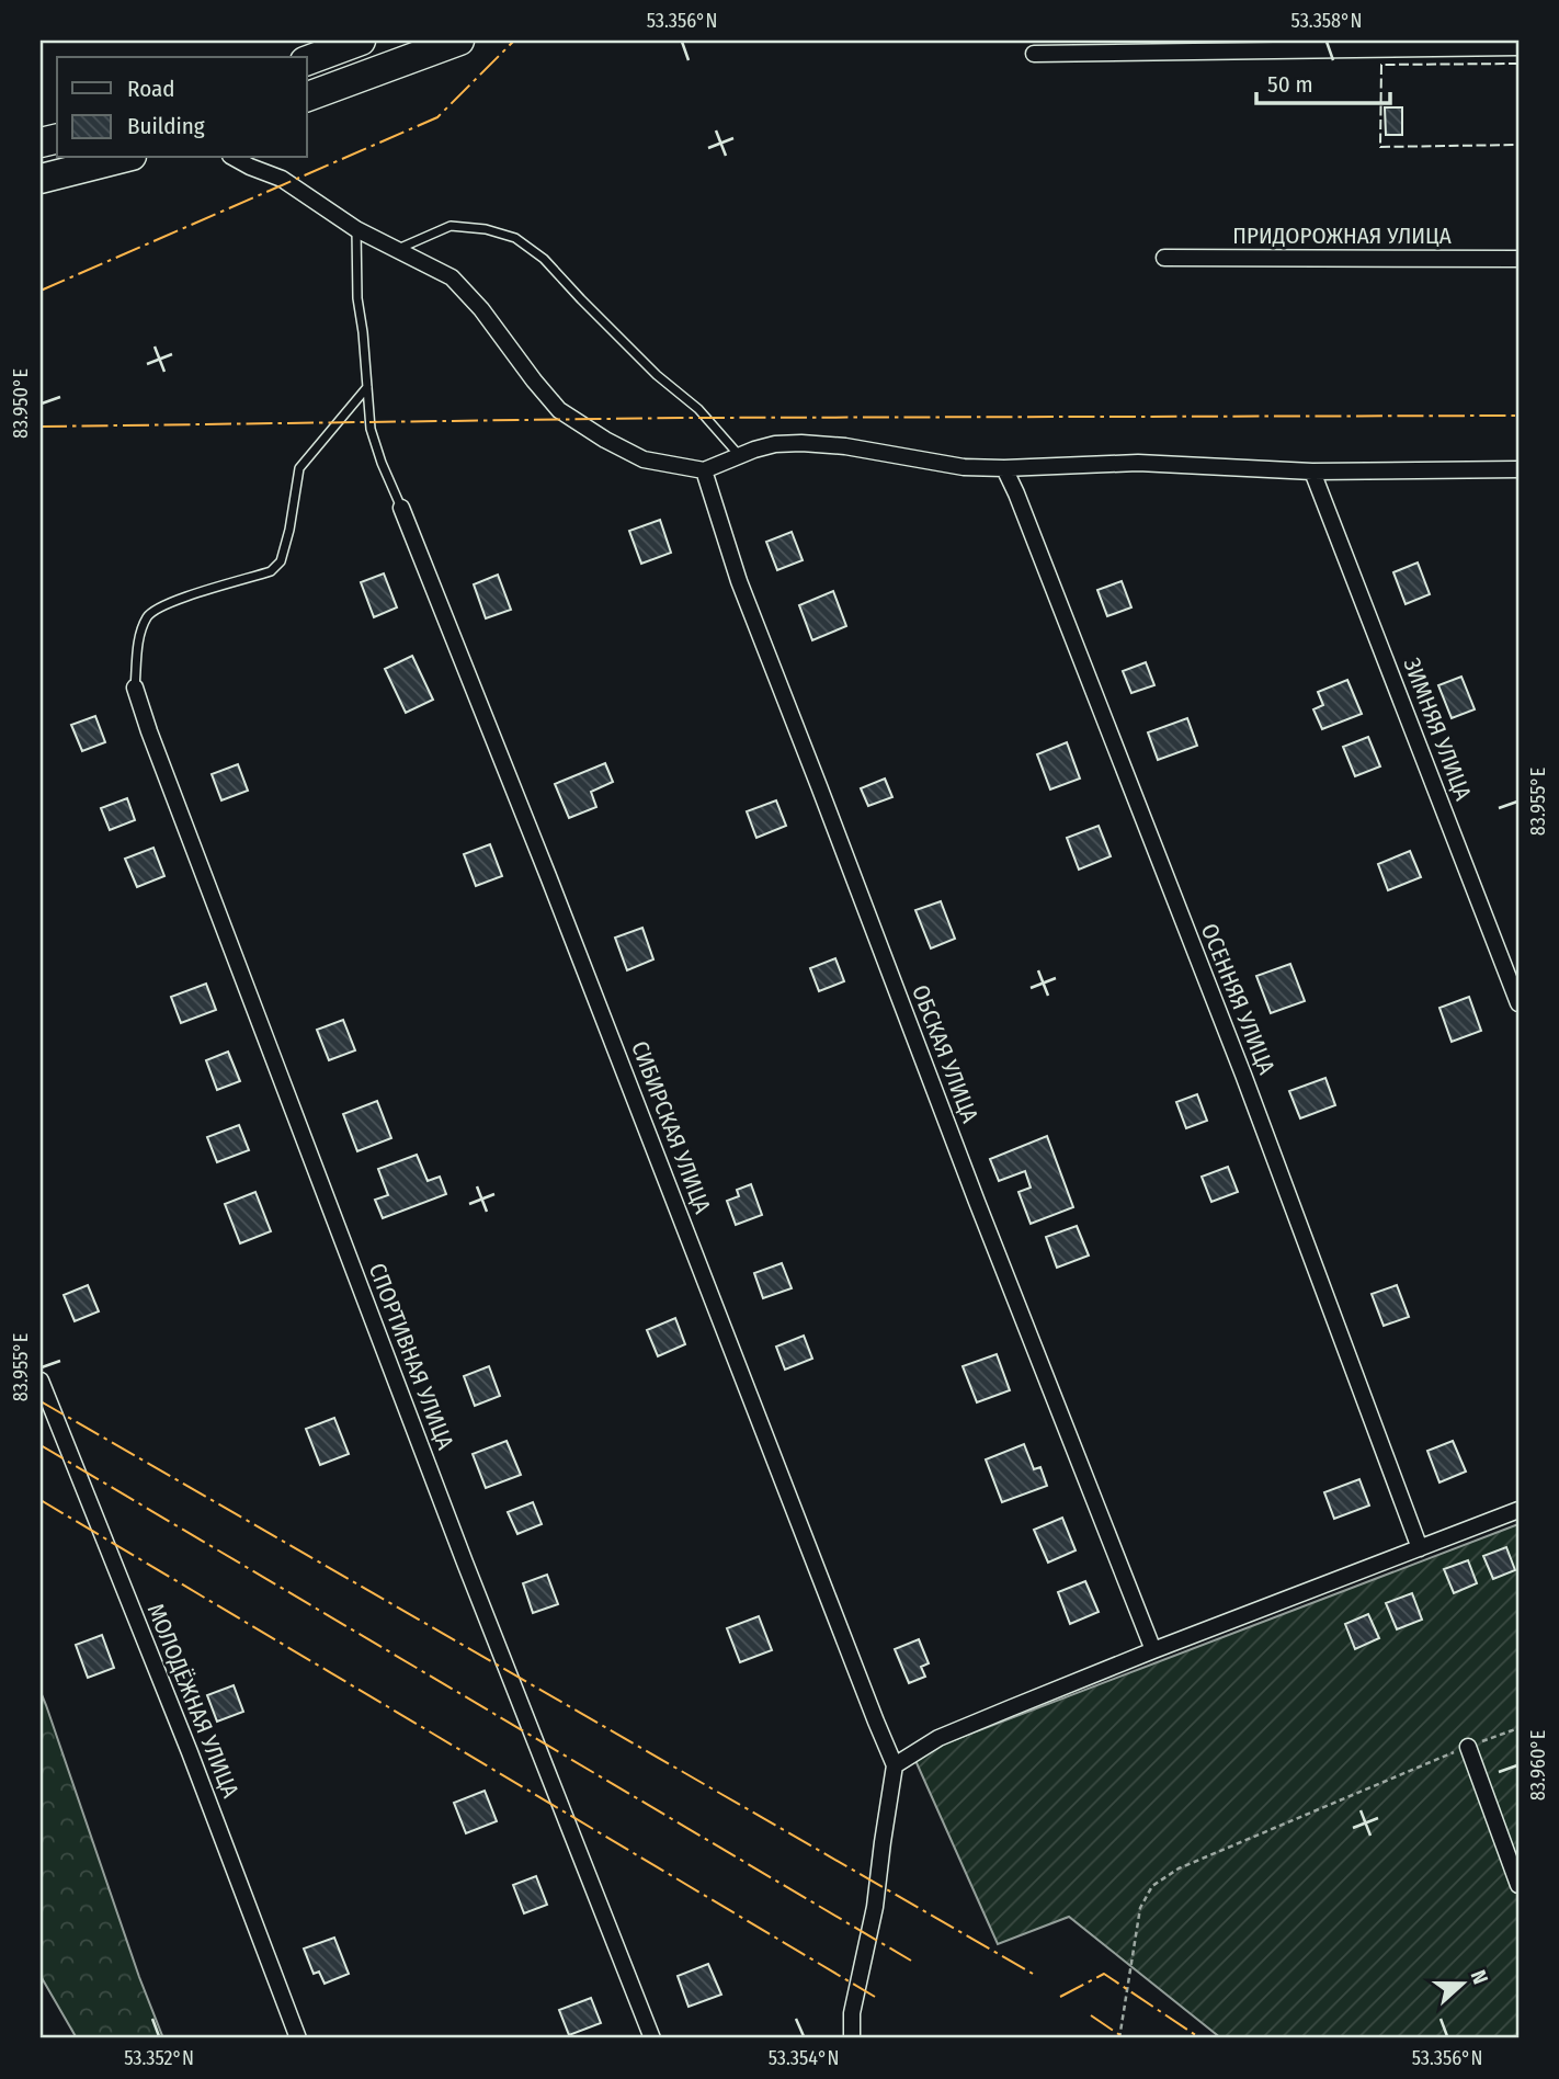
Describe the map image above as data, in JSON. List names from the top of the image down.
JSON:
{
  "streets": {
    "street": [
      "ПРИДОРОЖНАЯ УЛИЦА",
      "ЗИМНЯЯ УЛИЦА",
      "ОСЕННЯЯ УЛИЦА",
      "ОБСКАЯ УЛИЦА",
      "СИБИРСКАЯ УЛИЦА",
      "СПОРТИВНАЯ УЛИЦА",
      "МОЛОДЁЖНАЯ УЛИЦА"
    ]
  },
  "legend": ["Road", "Building"],
  "scale_bar": "50 m",
  "north": "right",
  "coordinates": [
    "53.356°N",
    "53.358°N",
    "83.950°E",
    "83.955°E",
    "83.960°E",
    "53.352°N",
    "53.354°N"
  ]
}
